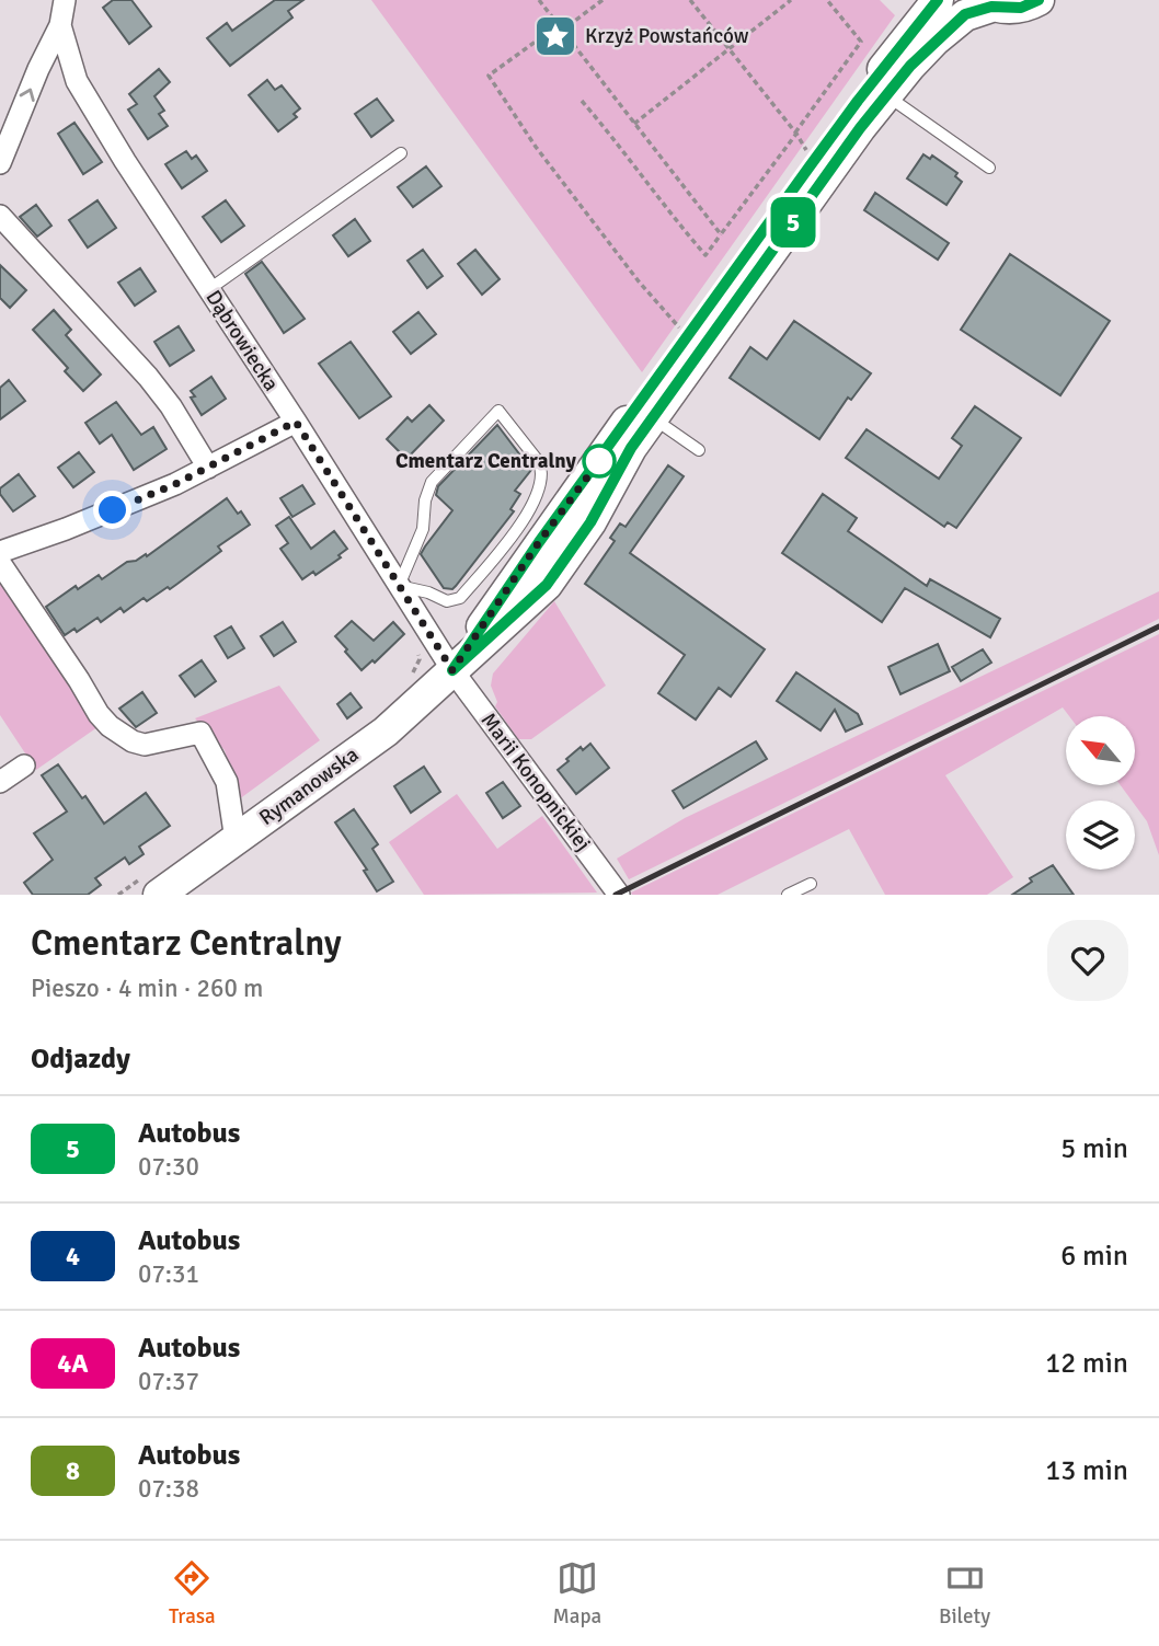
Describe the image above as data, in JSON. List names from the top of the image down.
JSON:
{
  "streets": {
    "main road": ["Rymanowska"],
    "street": ["Dąbrowiecka", "Marii Konopnickiej"]
  },
  "crossings": [
    ["Dąbrowiecka", "Marii Konopnickiej"],
    ["Dąbrowiecka", "Rymanowska"],
    ["Marii Konopnickiej", "Rymanowska"]
  ],
  "places": {
    "place": ["Krzyż Powstańców"],
    "other": ["Cmentarz Centralny"]
  },
  "lines": ["bus line 5"],
  "north": "top left",
  "page": {
    "on_map": "5",
    "heading": [
      ["Cmentarz Centralny", "Pieszo · 4 min · 260 m"],
      "Odjazdy"
    ],
    "list": [
      {
        "mark": "5",
        "name": "Autobus",
        "note": "07:30",
        "value": "5 min"
      },
      {
        "mark": "4",
        "name": "Autobus",
        "note": "07:31",
        "value": "6 min"
      },
      {
        "mark": "4A",
        "name": "Autobus",
        "note": "07:37",
        "value": "12 min"
      },
      {
        "mark": "8",
        "name": "Autobus",
        "note": "07:38",
        "value": "13 min"
      }
    ],
    "tabs": ["Trasa", "Mapa", "Bilety"]
  }
}
